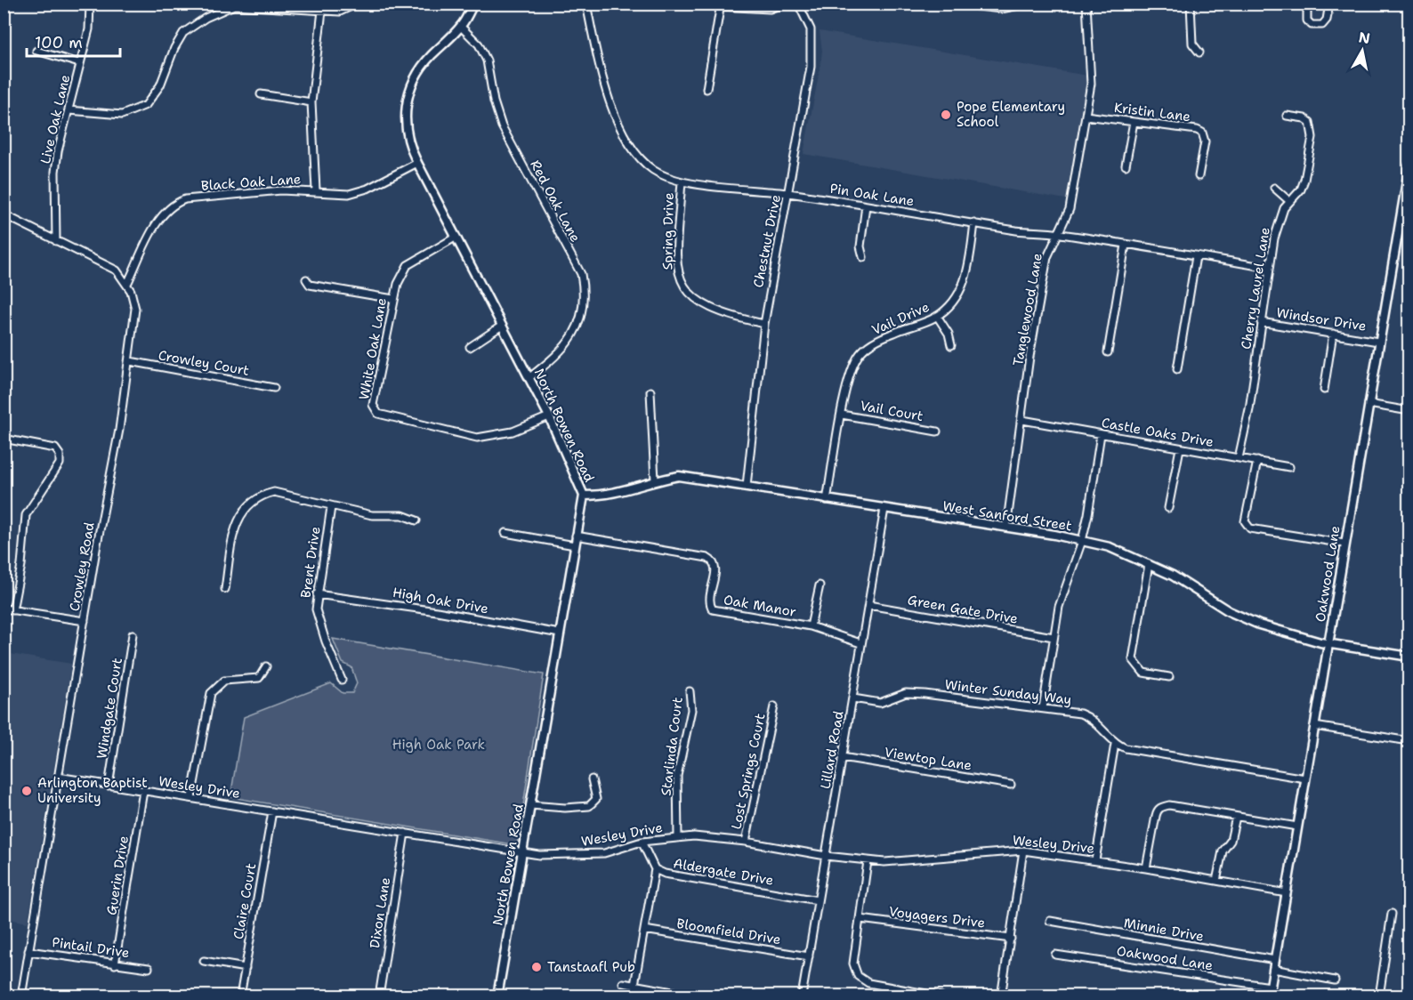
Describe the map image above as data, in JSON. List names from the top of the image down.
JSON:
{
  "streets": {
    "street": [
      "Kristin Lane",
      "Live Oak Lane",
      "Black Oak Lane",
      "Pin Oak Lane",
      "Red Oak Lane",
      "Spring Drive",
      "Chestnut Drive",
      "Cherry Laurel Lane",
      "Tanglewood Lane",
      "Vail Drive",
      "Windsor Drive",
      "White Oak Lane",
      "Crowley Court",
      "Vail Court",
      "North Bowen Road",
      "Castle Oaks Drive",
      "West Sanford Street",
      "Brent Drive",
      "Crowley Road",
      "Oakwood Lane",
      "High Oak Drive",
      "Oak Manor",
      "Green Gate Drive",
      "Winter Sunday Way",
      "Windgate Court",
      "Starlinda Court",
      "Lillard Road",
      "Viewtop Lane",
      "Lost Springs Court",
      "Wesley Drive",
      "Aldergate Drive",
      "Guerin Drive",
      "Claire Court",
      "Dixon Lane",
      "Voyagers Drive",
      "Minnie Drive",
      "Bloomfield Drive",
      "Pintail Drive"
    ]
  },
  "crossings": [
    ["Kristin Lane", "Tanglewood Lane"],
    ["Live Oak Lane", "Crowley Road"],
    ["Black Oak Lane", "North Bowen Road"],
    ["Black Oak Lane", "Crowley Road"],
    ["Pin Oak Lane", "Spring Drive"],
    ["Pin Oak Lane", "Chestnut Drive"],
    ["Pin Oak Lane", "Cherry Laurel Lane"],
    ["Pin Oak Lane", "Tanglewood Lane"],
    ["Pin Oak Lane", "Vail Drive"],
    ["Red Oak Lane", "North Bowen Road"],
    ["Spring Drive", "Chestnut Drive"],
    ["Chestnut Drive", "West Sanford Street"],
    ["Cherry Laurel Lane", "Windsor Drive"],
    ["Cherry Laurel Lane", "Castle Oaks Drive"],
    ["Tanglewood Lane", "Castle Oaks Drive"],
    ["Tanglewood Lane", "West Sanford Street"],
    ["Vail Drive", "Vail Court"],
    ["Vail Drive", "West Sanford Street"],
    ["Windsor Drive", "Oakwood Lane"],
    ["White Oak Lane", "North Bowen Road"],
    ["Crowley Court", "Crowley Road"],
    ["North Bowen Road", "West Sanford Street"],
    ["North Bowen Road", "High Oak Drive"],
    ["North Bowen Road", "Oak Manor"],
    ["North Bowen Road", "Wesley Drive"],
    ["West Sanford Street", "Oakwood Lane"],
    ["West Sanford Street", "Lillard Road"],
    ["Brent Drive", "High Oak Drive"],
    ["Crowley Road", "Wesley Drive"],
    ["Crowley Road", "Pintail Drive"],
    ["Oakwood Lane", "Wesley Drive"],
    ["Oakwood Lane", "Minnie Drive"],
    ["Oak Manor", "Lillard Road"],
    ["Green Gate Drive", "Lillard Road"],
    ["Winter Sunday Way", "Lillard Road"],
    ["Windgate Court", "Wesley Drive"],
    ["Starlinda Court", "Wesley Drive"],
    ["Lillard Road", "Viewtop Lane"],
    ["Lillard Road", "Wesley Drive"],
    ["Lillard Road", "Aldergate Drive"],
    ["Lillard Road", "Bloomfield Drive"],
    ["Lost Springs Court", "Wesley Drive"],
    ["Wesley Drive", "Aldergate Drive"],
    ["Wesley Drive", "Guerin Drive"],
    ["Wesley Drive", "Claire Court"],
    ["Wesley Drive", "Dixon Lane"],
    ["Guerin Drive", "Pintail Drive"]
  ],
  "parks": ["High Oak Park"],
  "places": ["Pope Elementary School", "Arlington Baptist University", "Tanstaafl Pub"],
  "scale_bar": "100 m",
  "north": "top"
}
